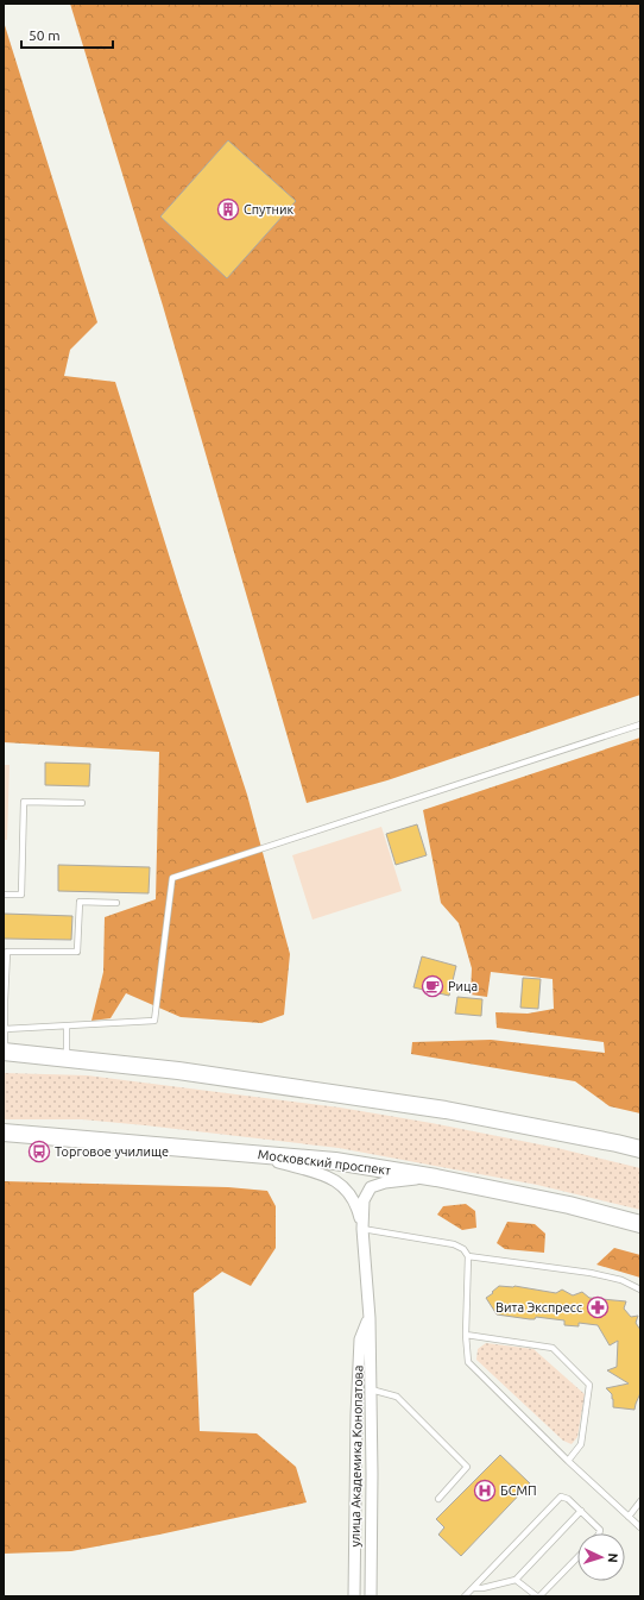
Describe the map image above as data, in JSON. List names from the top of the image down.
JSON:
{
  "streets": {
    "main road": ["Московский проспект"],
    "street": ["улица Академика Конопатова"]
  },
  "places": {
    "building": ["Спутник"],
    "cafe": ["Рица"],
    "bus stop": ["Торговое училище"],
    "pharmacy": ["Вита Экспресс"],
    "hospital": ["БСМП"]
  },
  "scale_bar": "50 m",
  "north": "right"
}
